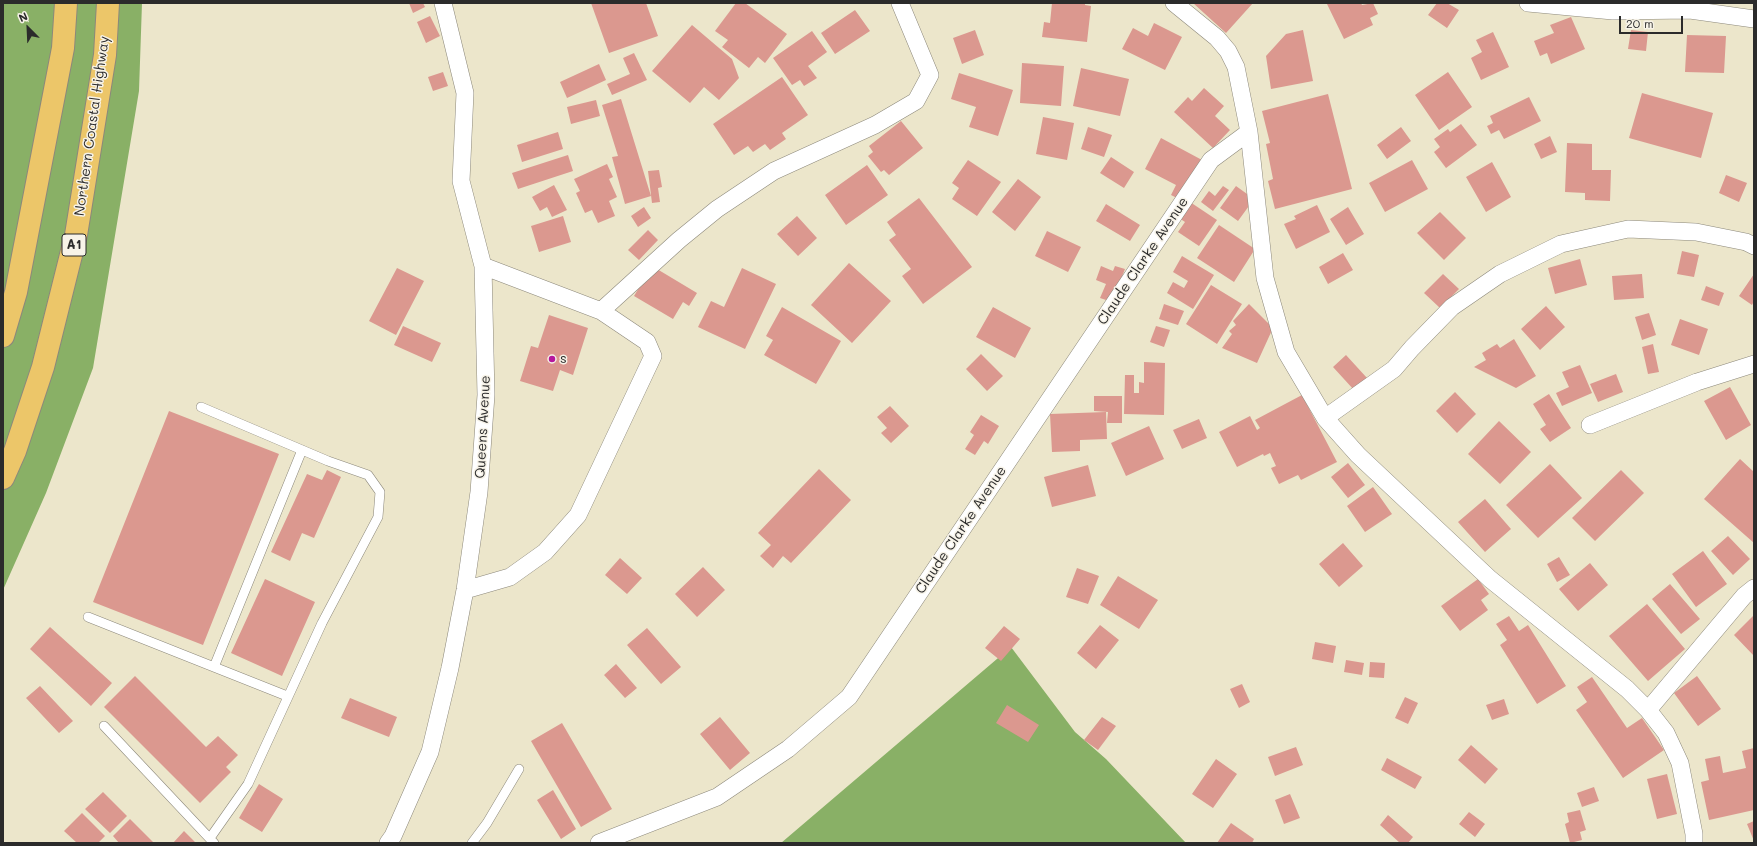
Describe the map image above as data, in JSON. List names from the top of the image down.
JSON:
{
  "streets": {
    "highway": ["Northern Coastal Highway", "A1"],
    "street": ["Claude Clarke Avenue", "Queens Avenue"]
  },
  "places": ["s"],
  "scale_bar": "20 m",
  "north": "top left"
}
